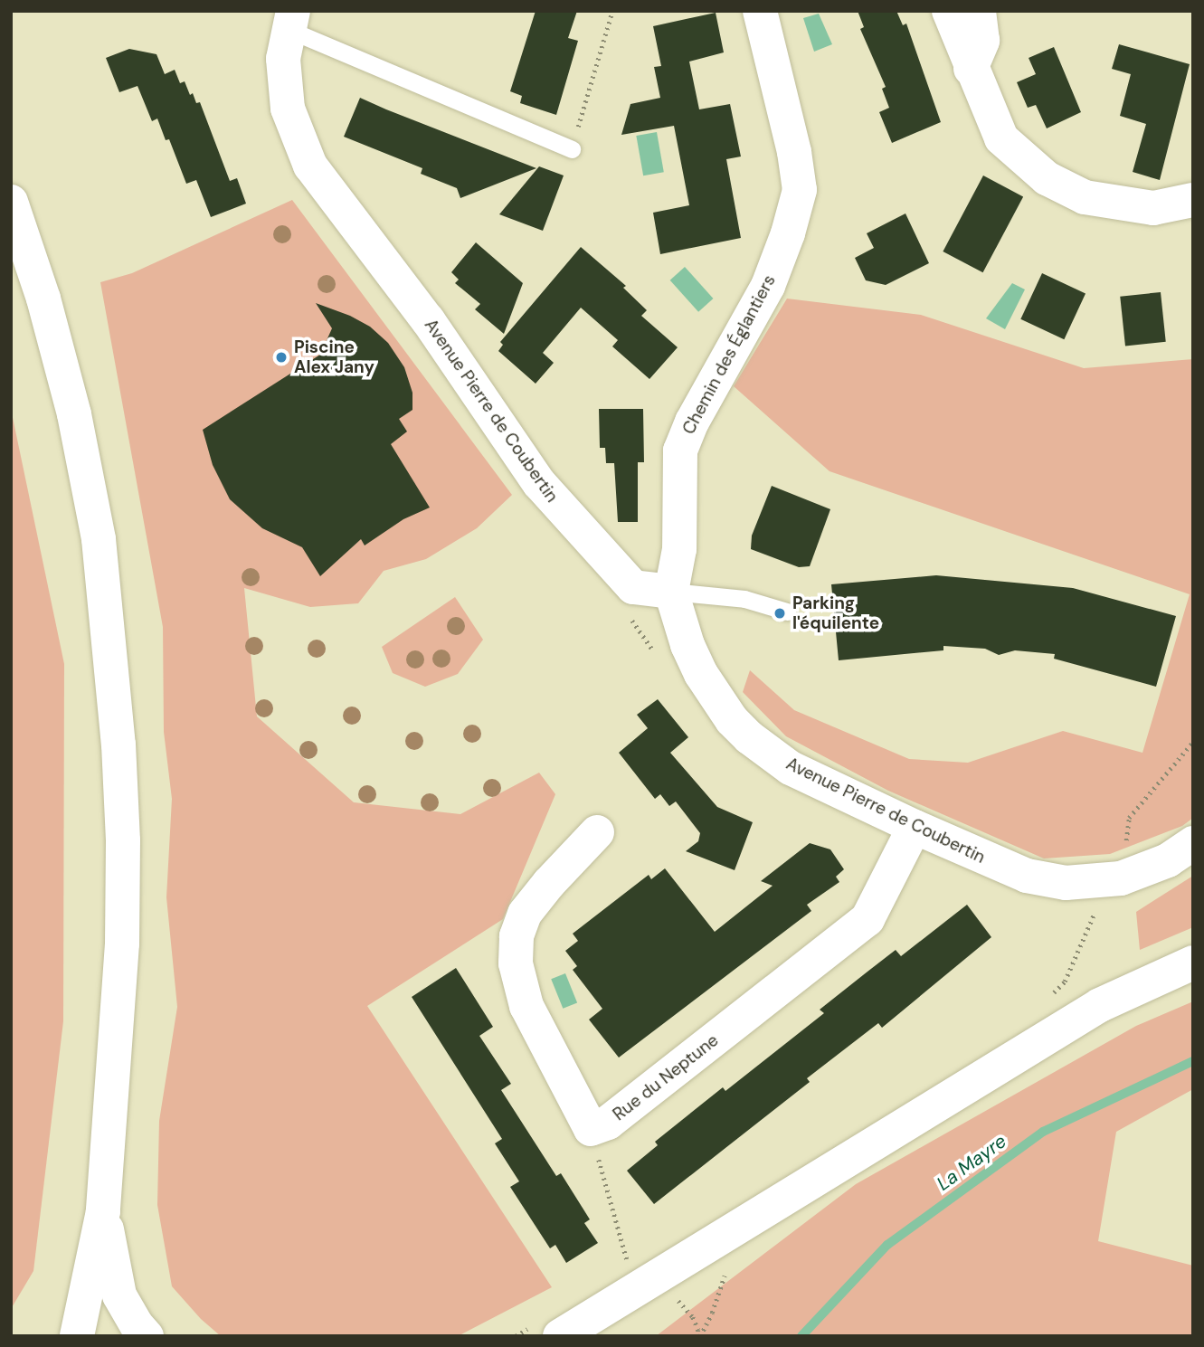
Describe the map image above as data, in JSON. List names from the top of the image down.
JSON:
{
  "streets": {
    "street": ["Chemin des Églantiers", "Avenue Pierre de Coubertin", "Rue du Neptune"]
  },
  "crossings": [
    ["Chemin des Églantiers", "Avenue Pierre de Coubertin"],
    ["Avenue Pierre de Coubertin", "Rue du Neptune"]
  ],
  "water": ["La Mayre"],
  "places": ["Piscine Alex Jany", "Parking l'équilente"]
}
